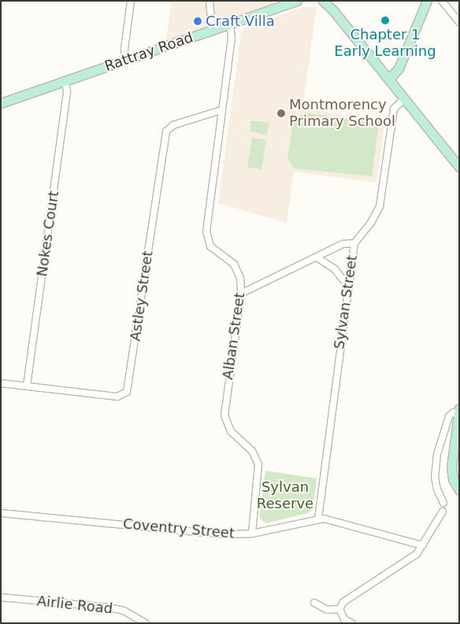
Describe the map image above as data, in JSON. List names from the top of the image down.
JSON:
{
  "streets": {
    "street": [
      "Rattray Road",
      "Nokes Court",
      "Astley Street",
      "Sylvan Street",
      "Alban Street",
      "Coventry Street",
      "Airlie Road"
    ]
  },
  "crossings": [
    ["Rattray Road", "Nokes Court"],
    ["Rattray Road", "Alban Street"],
    ["Nokes Court", "Astley Street"],
    ["Astley Street", "Alban Street"],
    ["Sylvan Street", "Coventry Street"],
    ["Alban Street", "Coventry Street"]
  ],
  "parks": ["Sylvan Reserve"],
  "places": ["Chapter 1 Early Learning", "Craft Villa", "Montmorency Primary School"]
}
